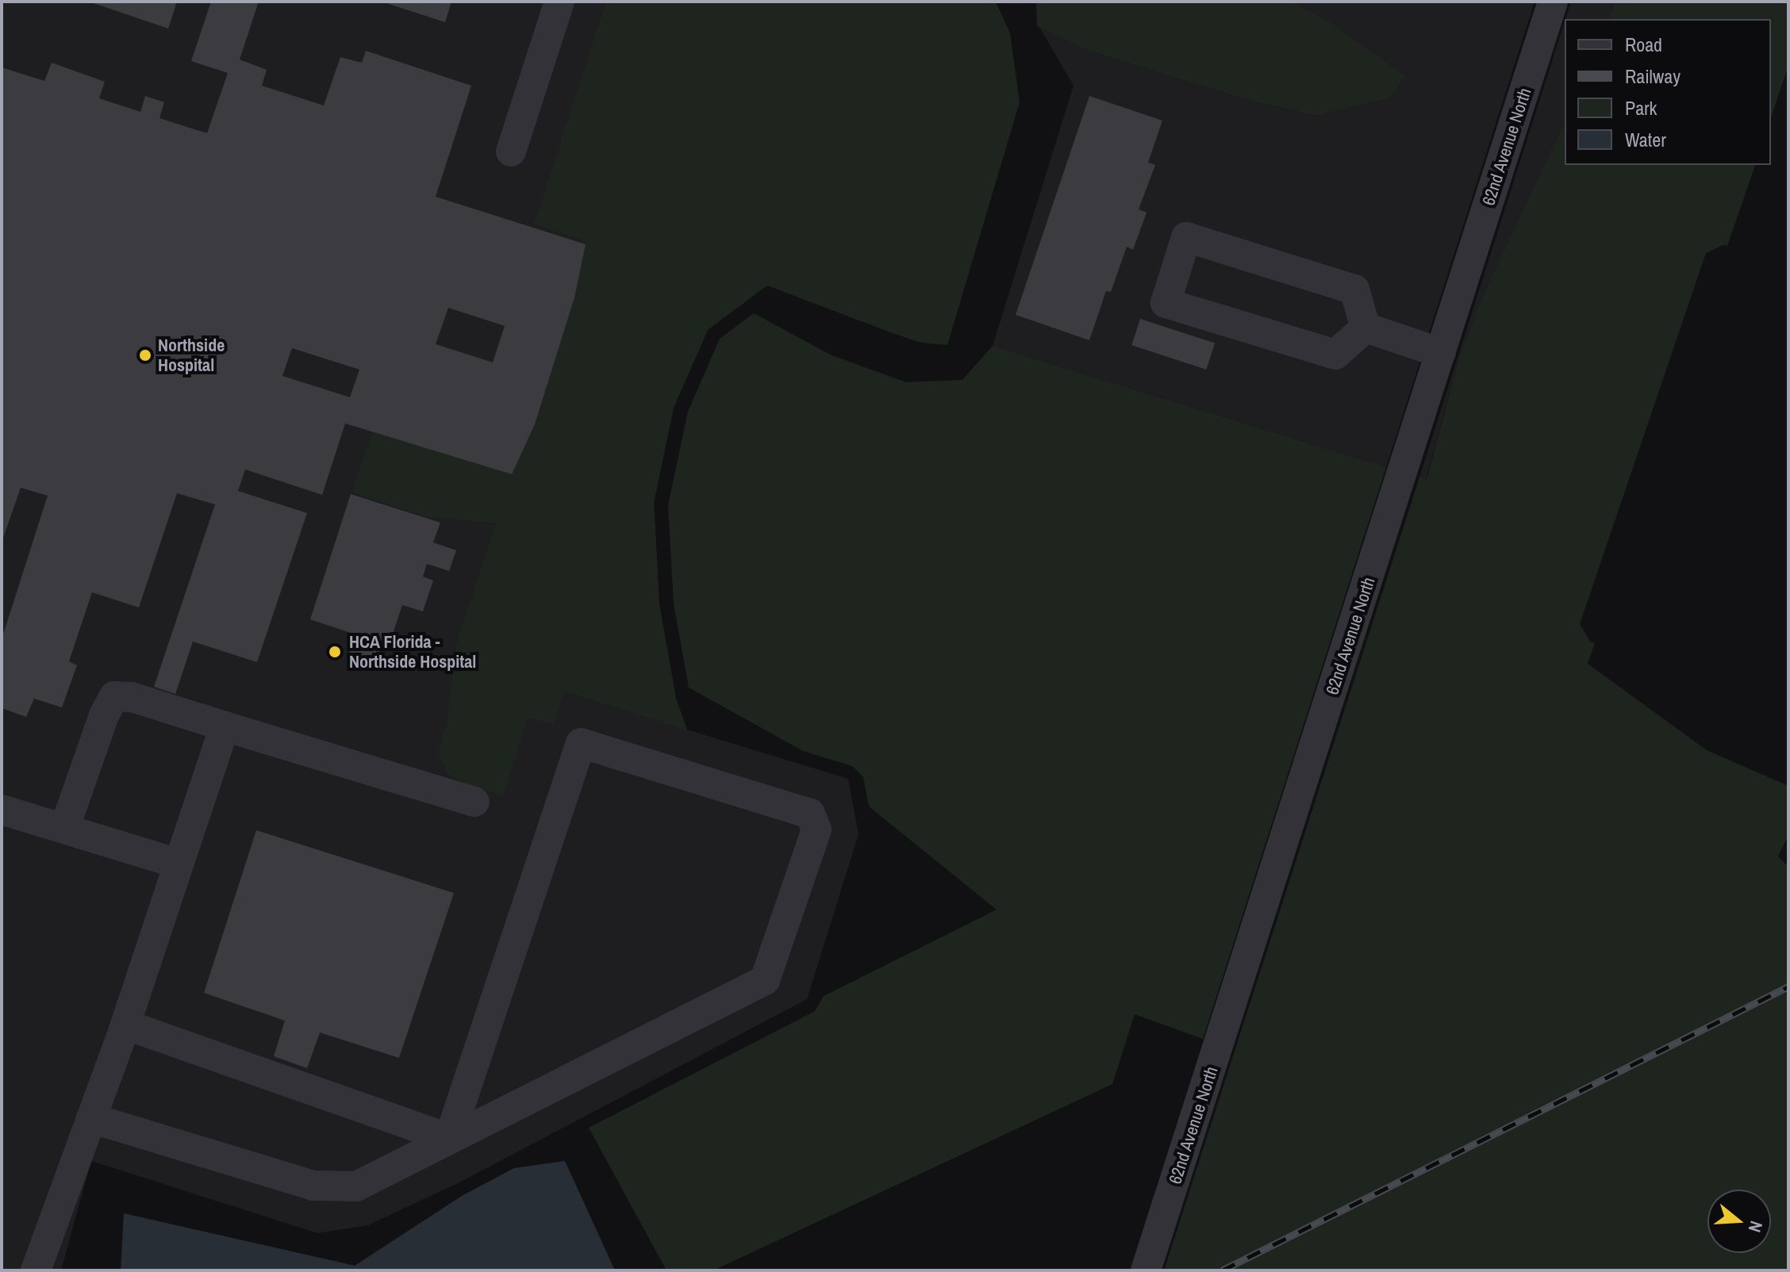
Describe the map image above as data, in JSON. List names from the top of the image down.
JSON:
{
  "streets": {
    "street": ["62nd Avenue North"]
  },
  "places": ["Northside Hospital", "HCA Florida - Northside Hospital"],
  "legend": [
    "Road",
    "Railway",
    "Park",
    "Water"
  ],
  "north": "right"
}
